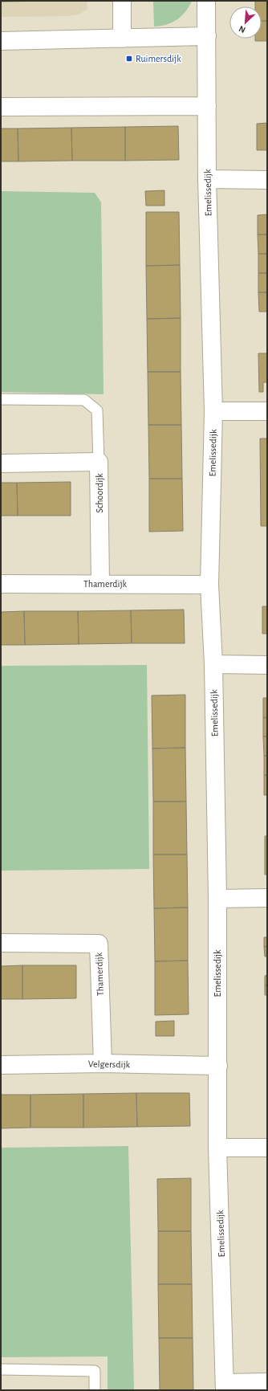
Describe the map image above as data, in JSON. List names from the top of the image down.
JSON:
{
  "streets": {
    "street": [
      "Emelissedijk",
      "Schoordijk",
      "Thamerdijk",
      "Velgersdijk"
    ]
  },
  "crossings": [
    ["Emelissedijk", "Thamerdijk"],
    ["Emelissedijk", "Velgersdijk"],
    ["Schoordijk", "Thamerdijk"],
    ["Thamerdijk", "Velgersdijk"]
  ],
  "places": {
    "transit": ["Ruimersdijk"]
  },
  "north": "bottom left"
}
